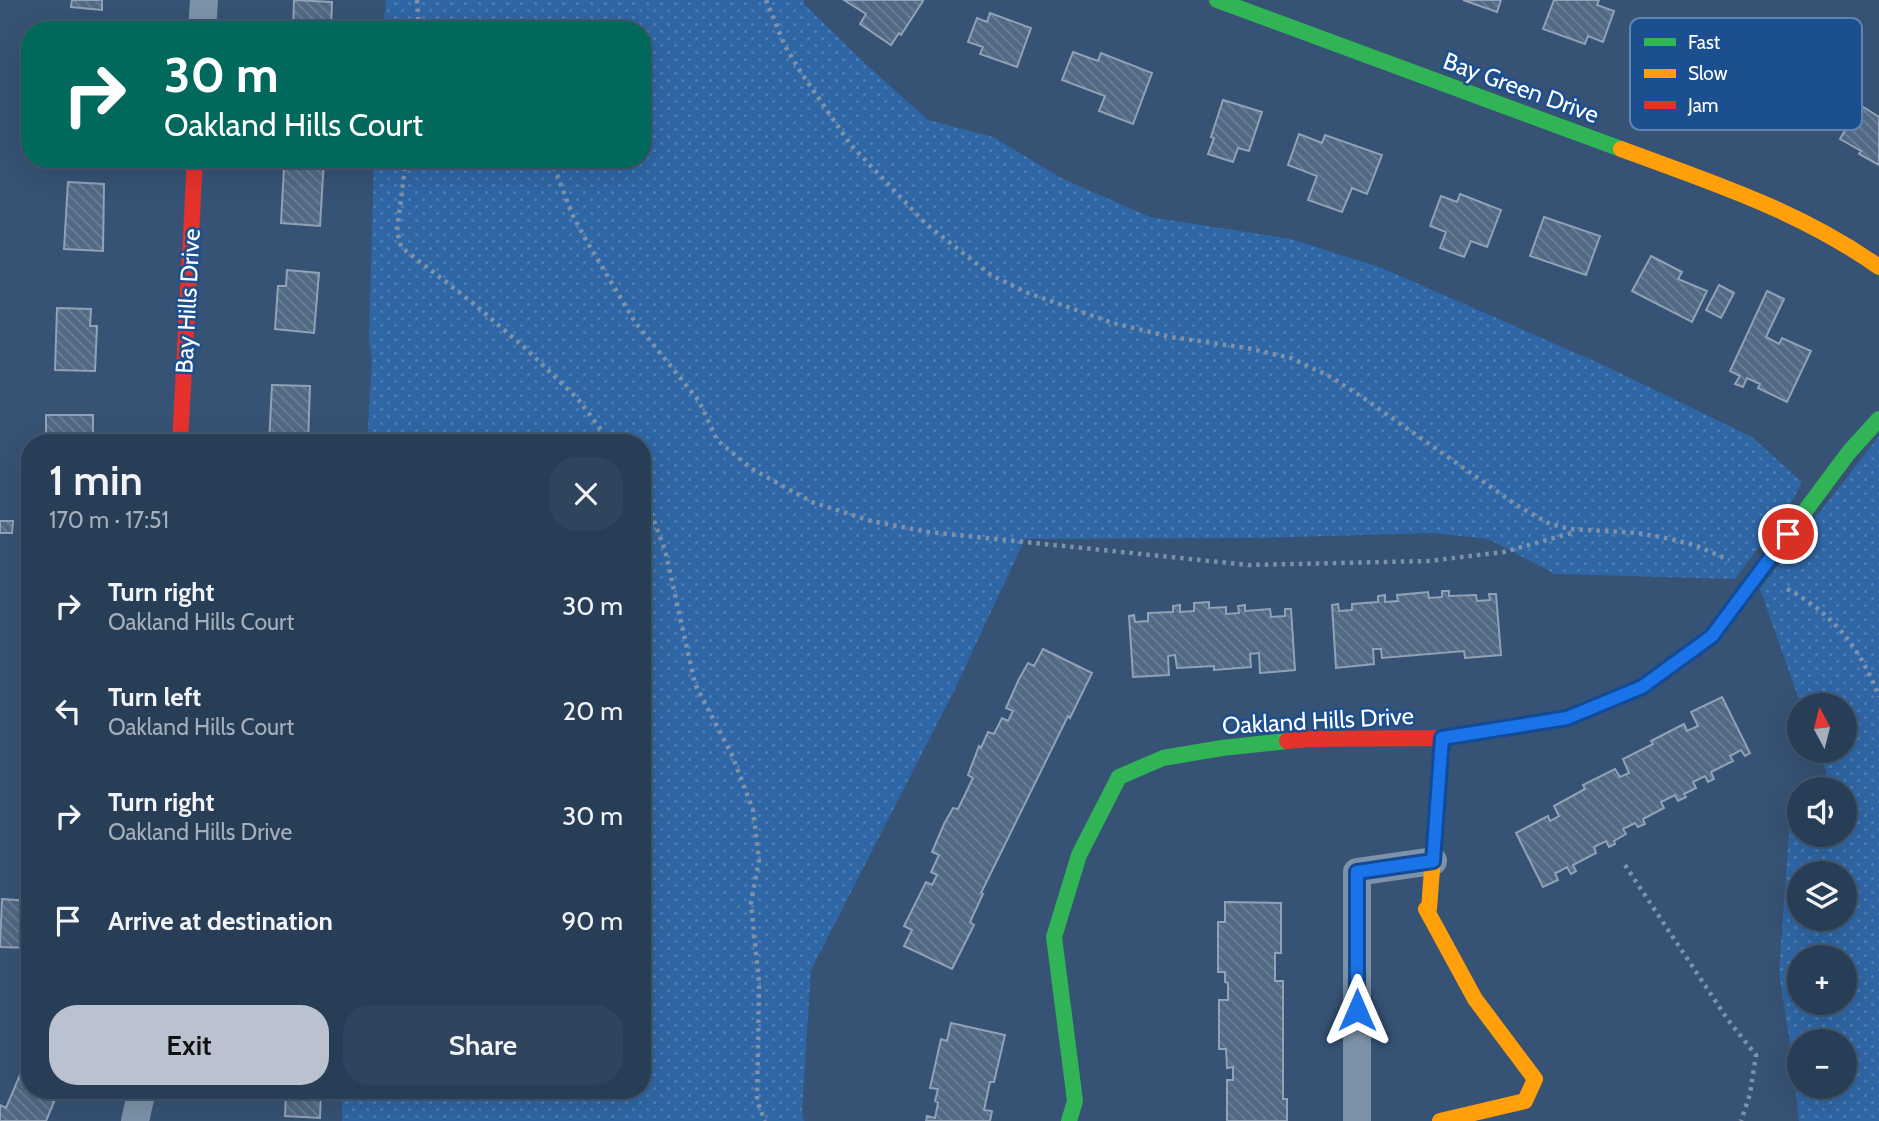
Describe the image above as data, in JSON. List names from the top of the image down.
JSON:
{
  "streets": {
    "street": ["Bay Green Drive", "Bay Hills Drive", "Oakland Hills Drive"]
  },
  "legend": ["Fast", "Slow", "Jam"],
  "north": "top",
  "page": {
    "turn": ["30 m", "Oakland Hills Court"],
    "heading": ["1 min", "170 m · 17:51"],
    "list": [
      {
        "name": "Turn right",
        "note": "Oakland Hills Court",
        "value": "30 m"
      },
      {
        "name": "Turn left",
        "note": "Oakland Hills Court",
        "value": "20 m"
      },
      {
        "name": "Turn right",
        "note": "Oakland Hills Drive",
        "value": "30 m"
      },
      {
        "name": "Arrive at destination",
        "value": "90 m"
      }
    ],
    "map_buttons": ["+", "−"],
    "buttons": ["Exit", "Share"]
  }
}
